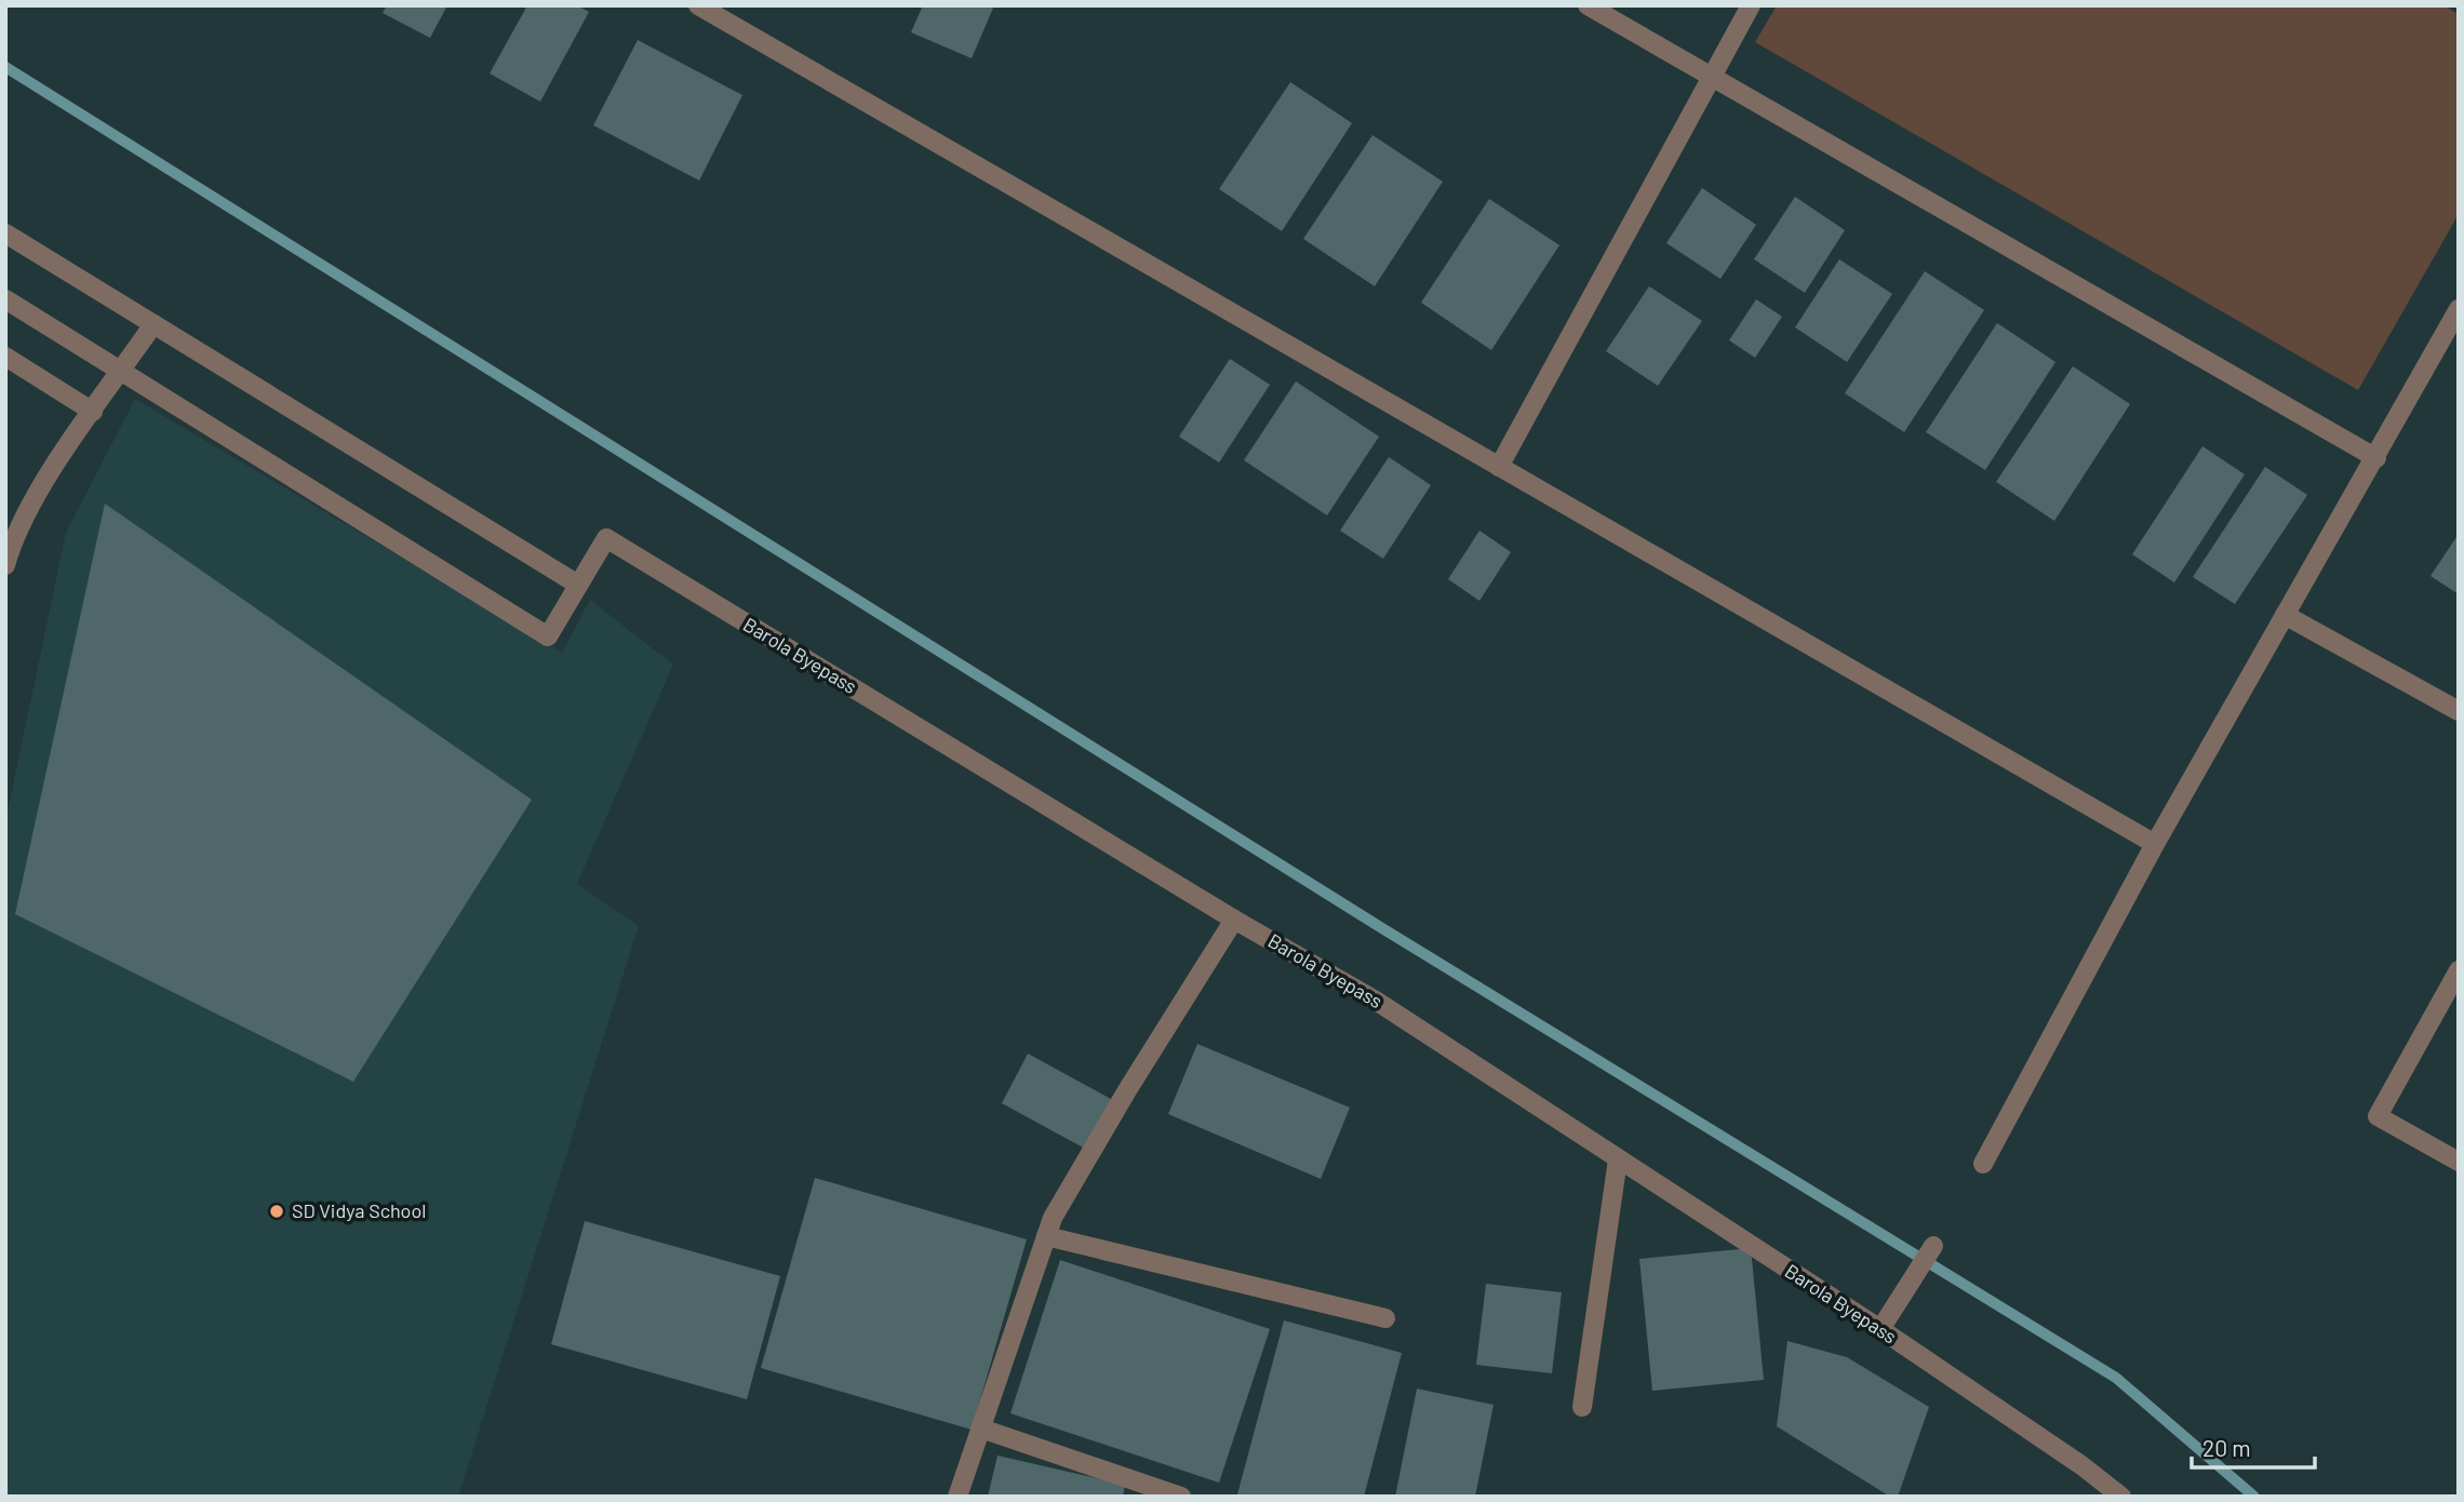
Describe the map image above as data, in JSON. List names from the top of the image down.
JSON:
{
  "streets": {
    "street": ["Barola Byepass"]
  },
  "places": ["SD Vidya School"],
  "scale_bar": "20 m"
}
